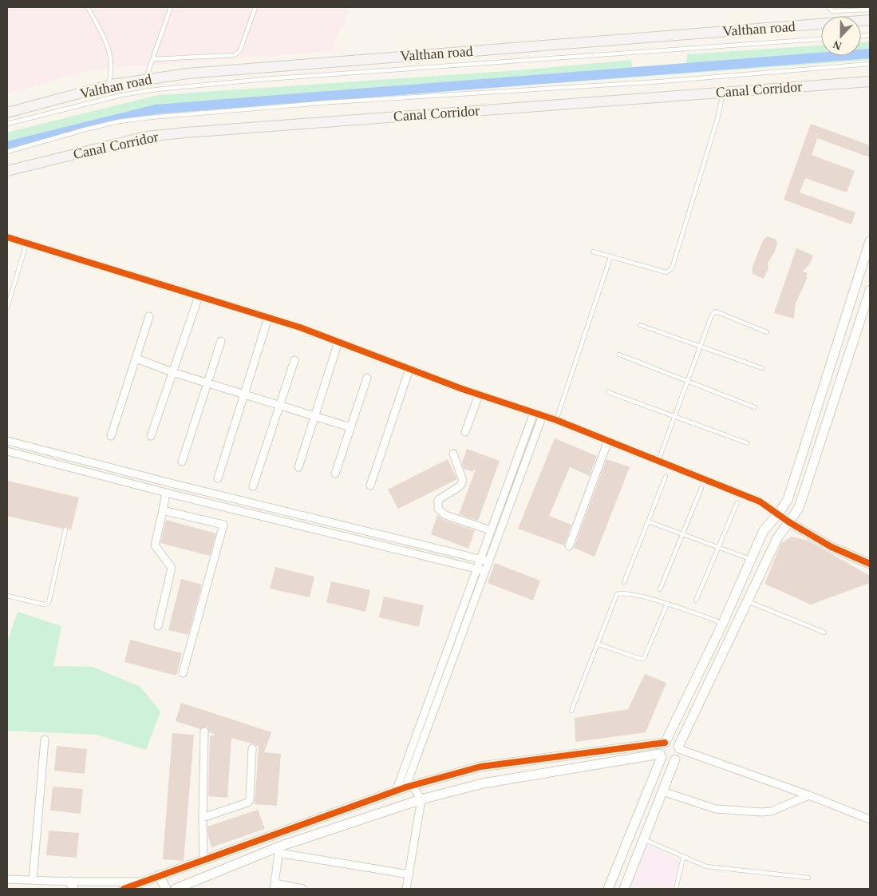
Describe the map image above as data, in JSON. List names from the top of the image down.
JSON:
{
  "streets": {
    "main road": ["Valthan road", "Canal Corridor"]
  },
  "north": "bottom"
}
